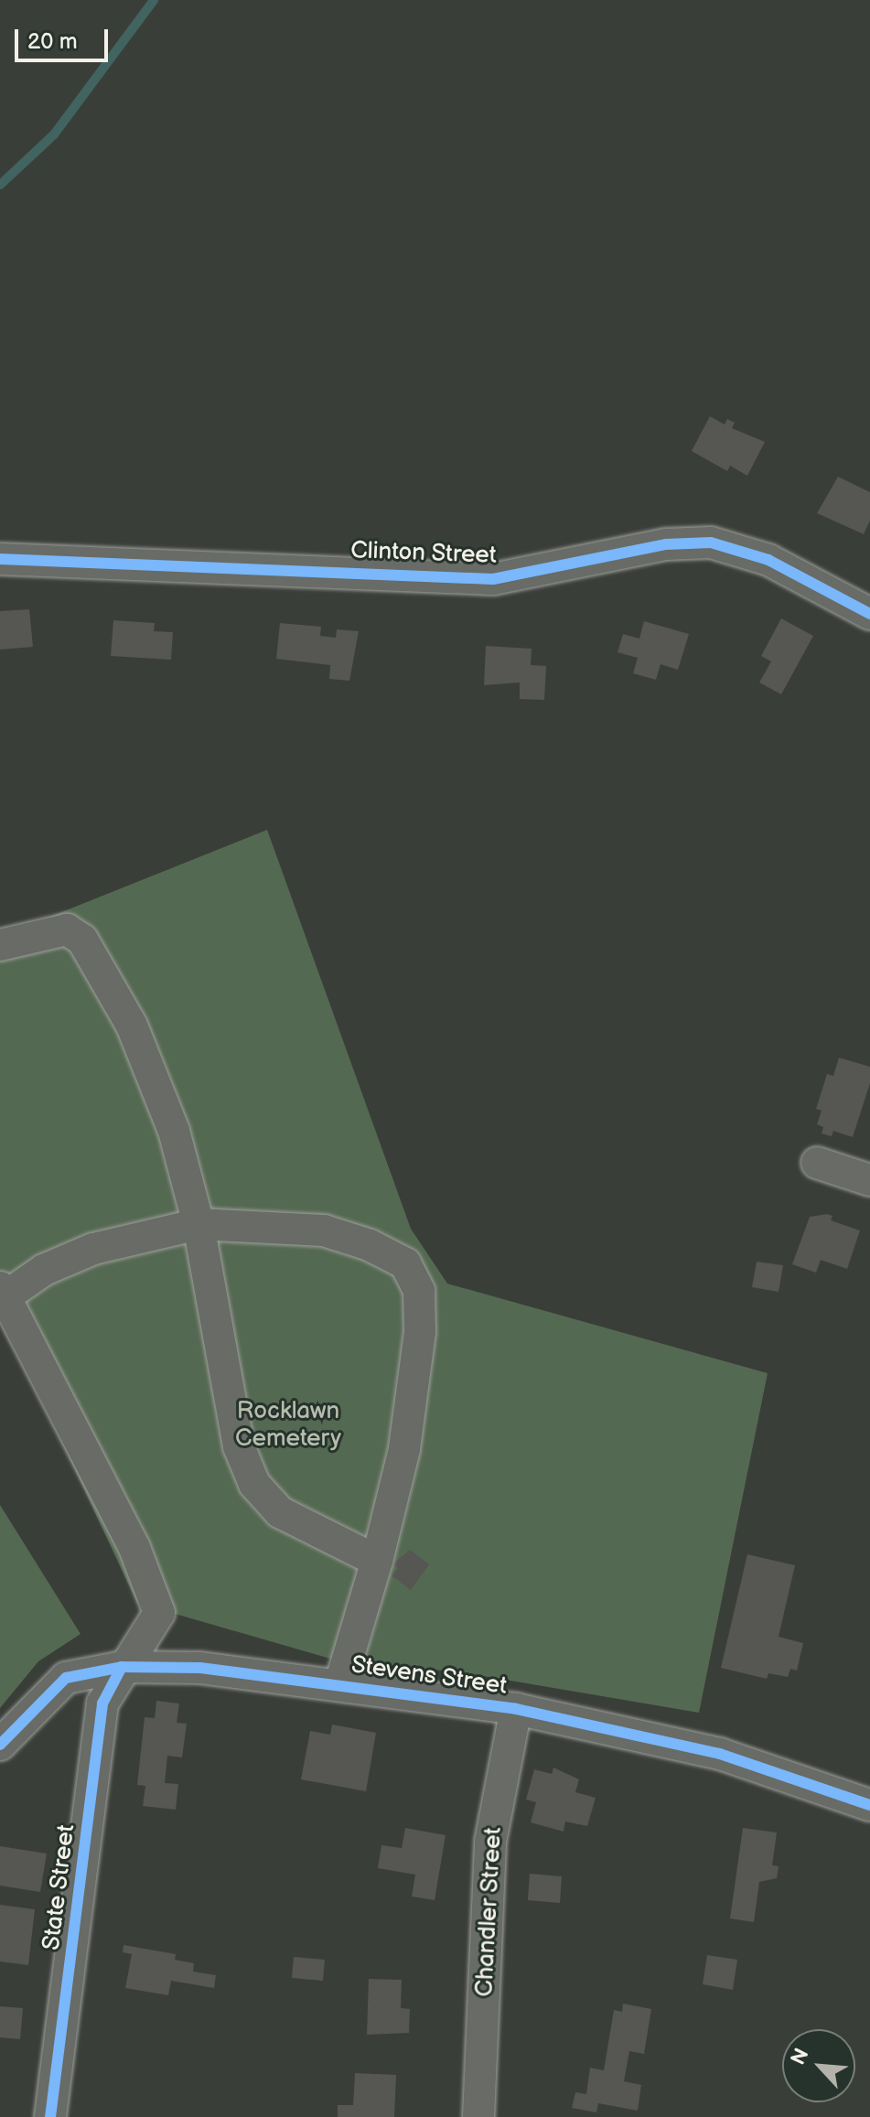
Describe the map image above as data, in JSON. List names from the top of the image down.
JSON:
{
  "streets": {
    "street": [
      "Clinton Street",
      "Stevens Street",
      "State Street",
      "Chandler Street"
    ]
  },
  "crossings": [
    ["Stevens Street", "State Street"],
    ["Stevens Street", "Chandler Street"]
  ],
  "parks": ["Rocklawn Cemetery"],
  "scale_bar": "20 m",
  "north": "top left"
}
